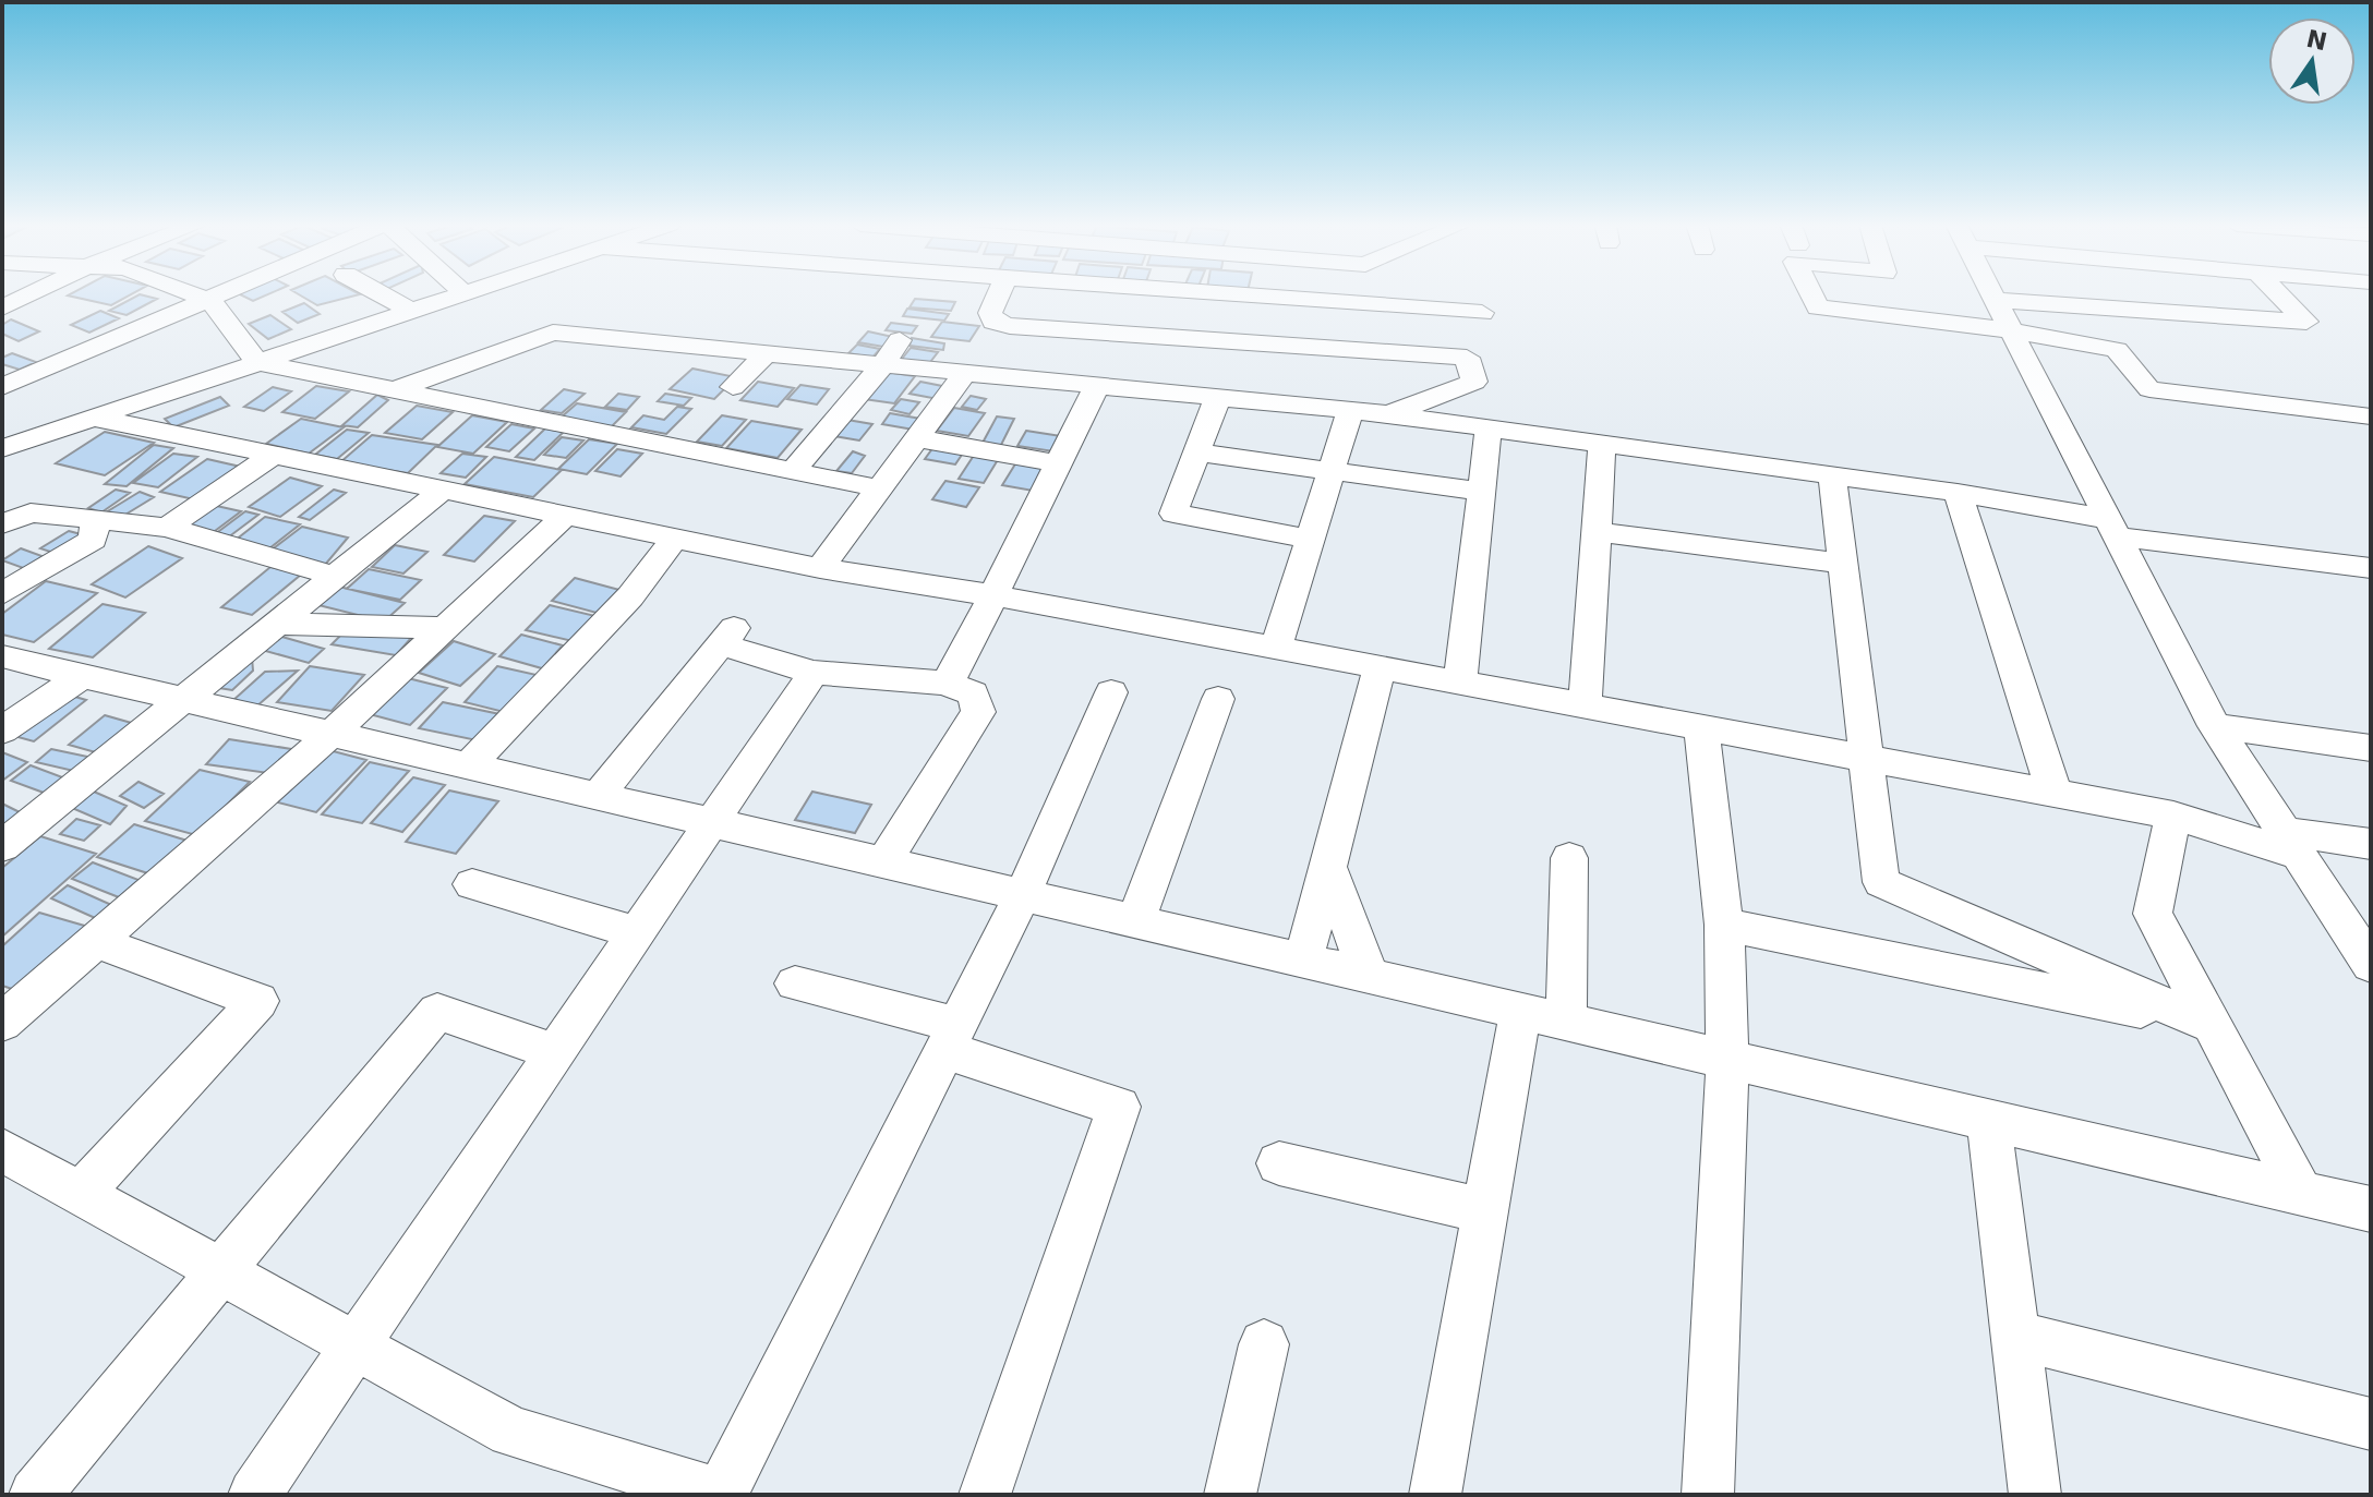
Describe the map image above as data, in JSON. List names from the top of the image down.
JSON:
{
  "north": "top"
}
